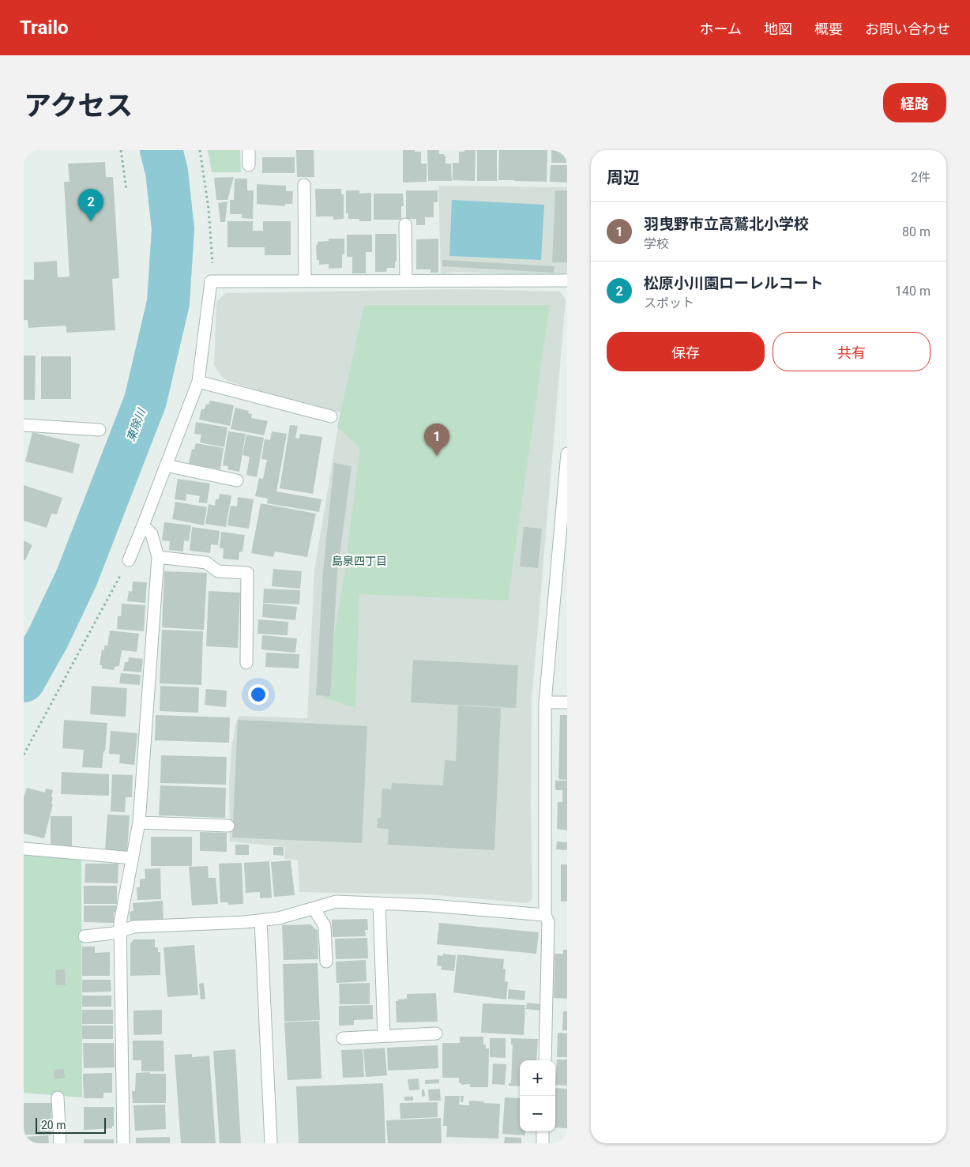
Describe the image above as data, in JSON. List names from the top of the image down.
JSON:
{
  "districts": ["島泉四丁目"],
  "water": ["東除川"],
  "scale_bar": "20 m",
  "page": {
    "header": "Trailo",
    "nav": [
      "ホーム",
      "地図",
      "概要",
      "お問い合わせ"
    ],
    "title": "アクセス",
    "buttons": [
      "経路",
      ["保存", "共有"]
    ],
    "heading": ["周辺", "2件"],
    "pins": ["2", "1"],
    "list": [
      {
        "mark": "1",
        "name": "羽曳野市立高鷲北小学校",
        "note": "学校",
        "value": "80 m"
      },
      {
        "mark": "2",
        "name": "松原小川園ローレルコート",
        "note": "スポット",
        "value": "140 m"
      }
    ],
    "map_buttons": ["+", "−"],
    "scale": "20 m"
  }
}
